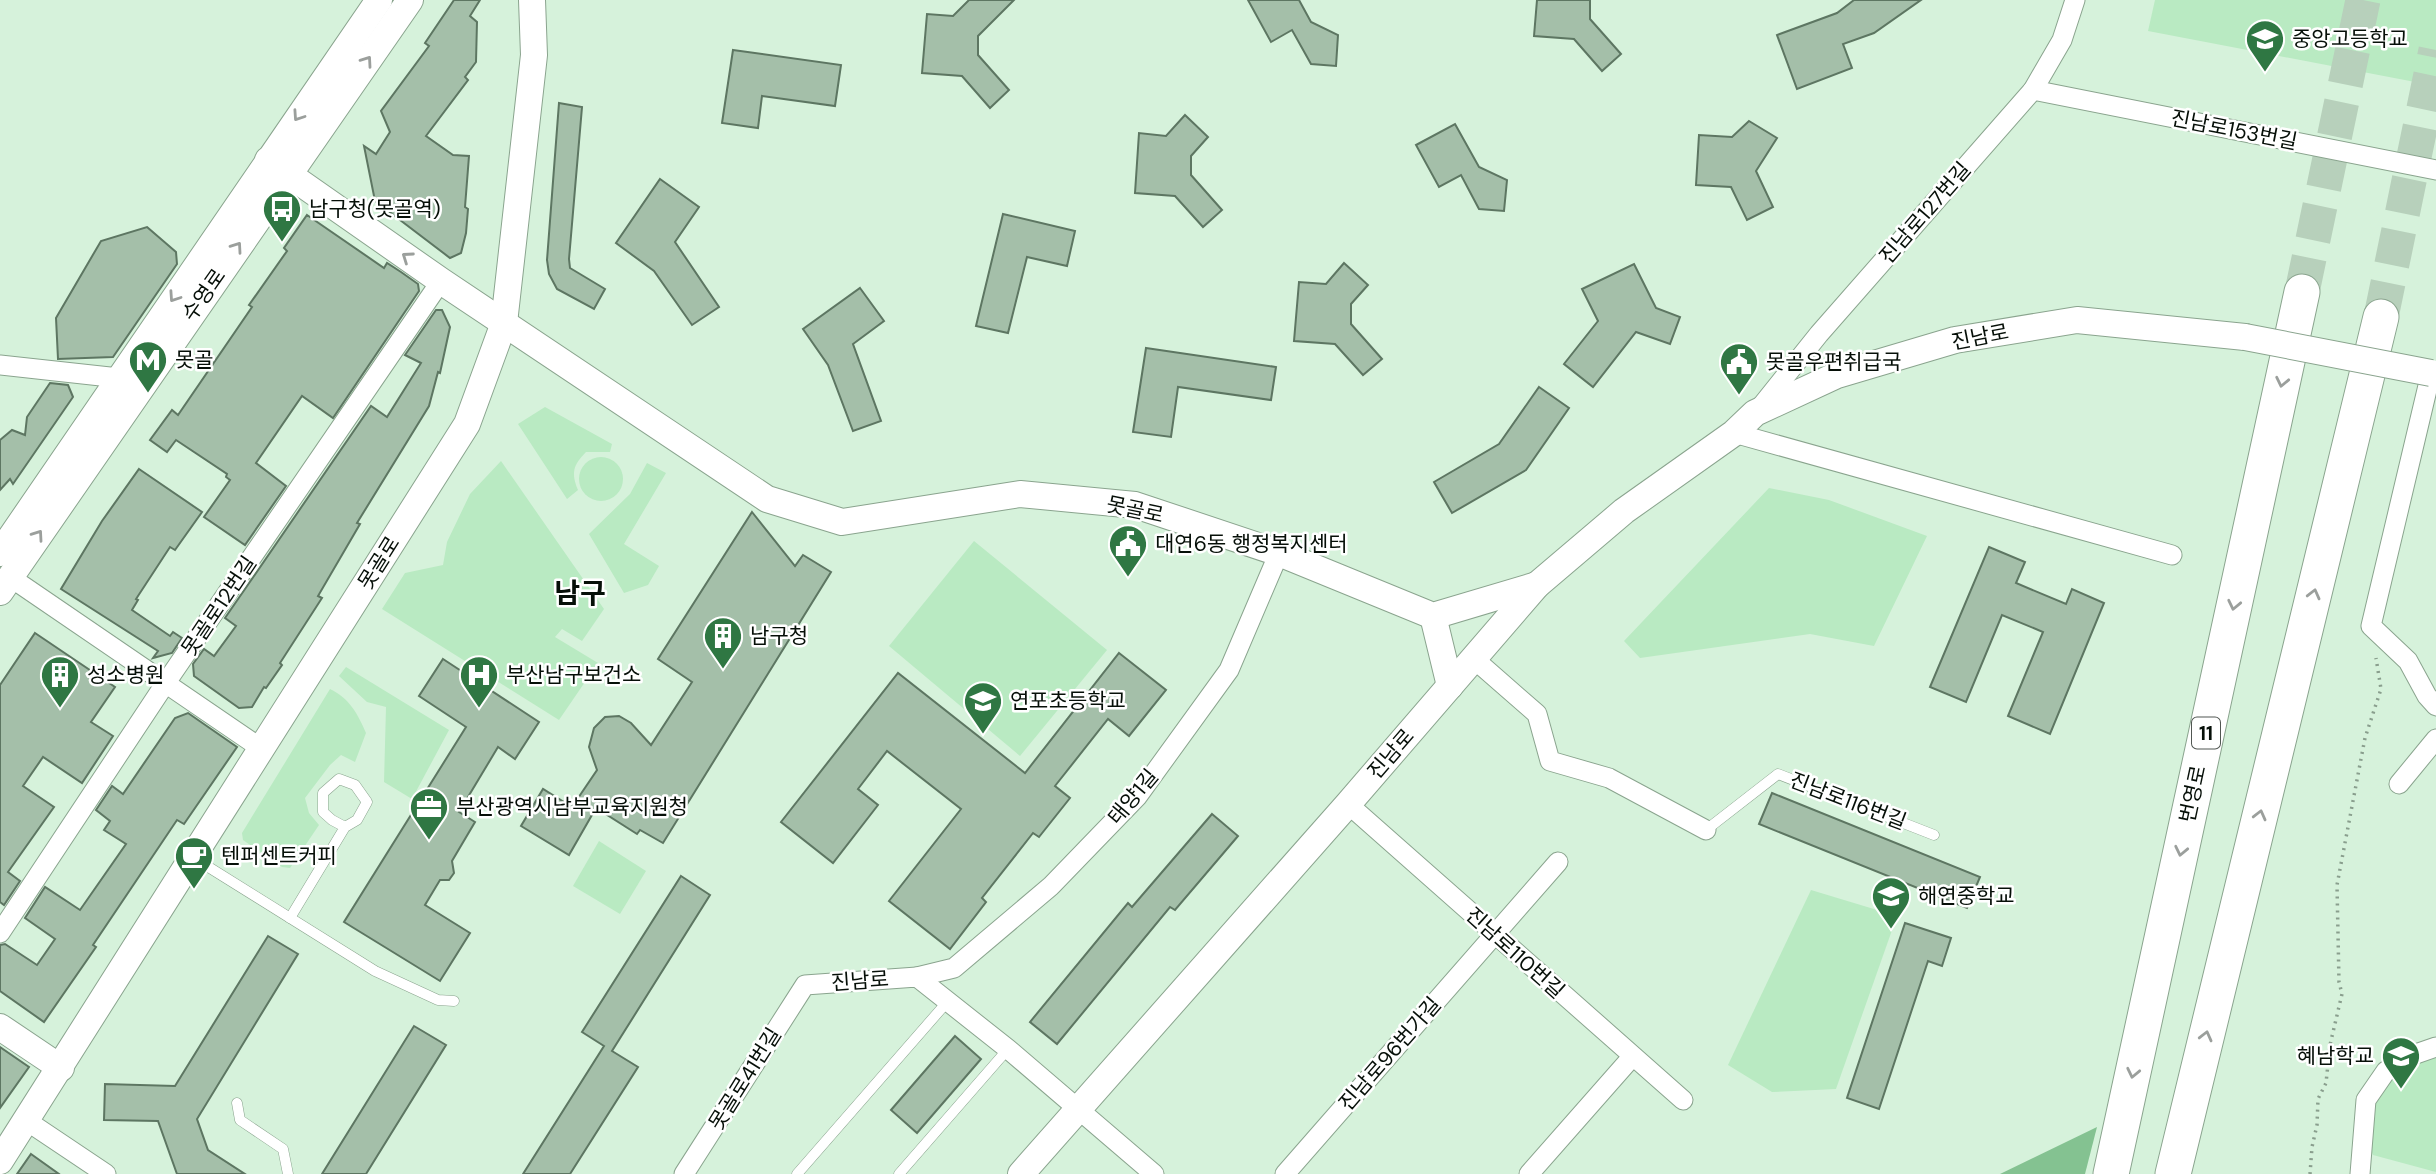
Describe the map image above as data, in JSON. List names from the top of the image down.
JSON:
{
  "streets": {
    "highway": ["11", "번영로"],
    "main road": ["수영로", "진남로", "못골로"],
    "street": [
      "진남로153번길",
      "진남로127번길",
      "못골로12번길",
      "태양1길",
      "진남로116번길",
      "진남로110번길",
      "진남로96번가길",
      "못골로41번길"
    ]
  },
  "crossings": [
    ["진남로153번길", "진남로127번길"],
    ["진남로127번길", "진남로"],
    ["수영로", "못골로"],
    ["진남로", "태양1길"],
    ["진남로", "진남로116번길"],
    ["진남로", "진남로110번길"],
    ["진남로", "못골로41번길"],
    ["못골로", "못골로12번길"],
    ["못골로", "태양1길"],
    ["진남로110번길", "진남로96번가길"]
  ],
  "districts": ["남구"],
  "places": {
    "school or university": [
      "중앙고등학교",
      "연포초등학교",
      "해연중학교",
      "혜남학교"
    ],
    "bus stop": ["남구청(못골역)"],
    "metro station": ["못골"],
    "public building": ["못골우편취급국", "대연6동 행정복지센터"],
    "building": ["남구청", "성소병원"],
    "hospital": ["부산남구보건소"],
    "office": ["부산광역시남부교육지원청"],
    "cafe": ["텐퍼센트커피"]
  }
}
